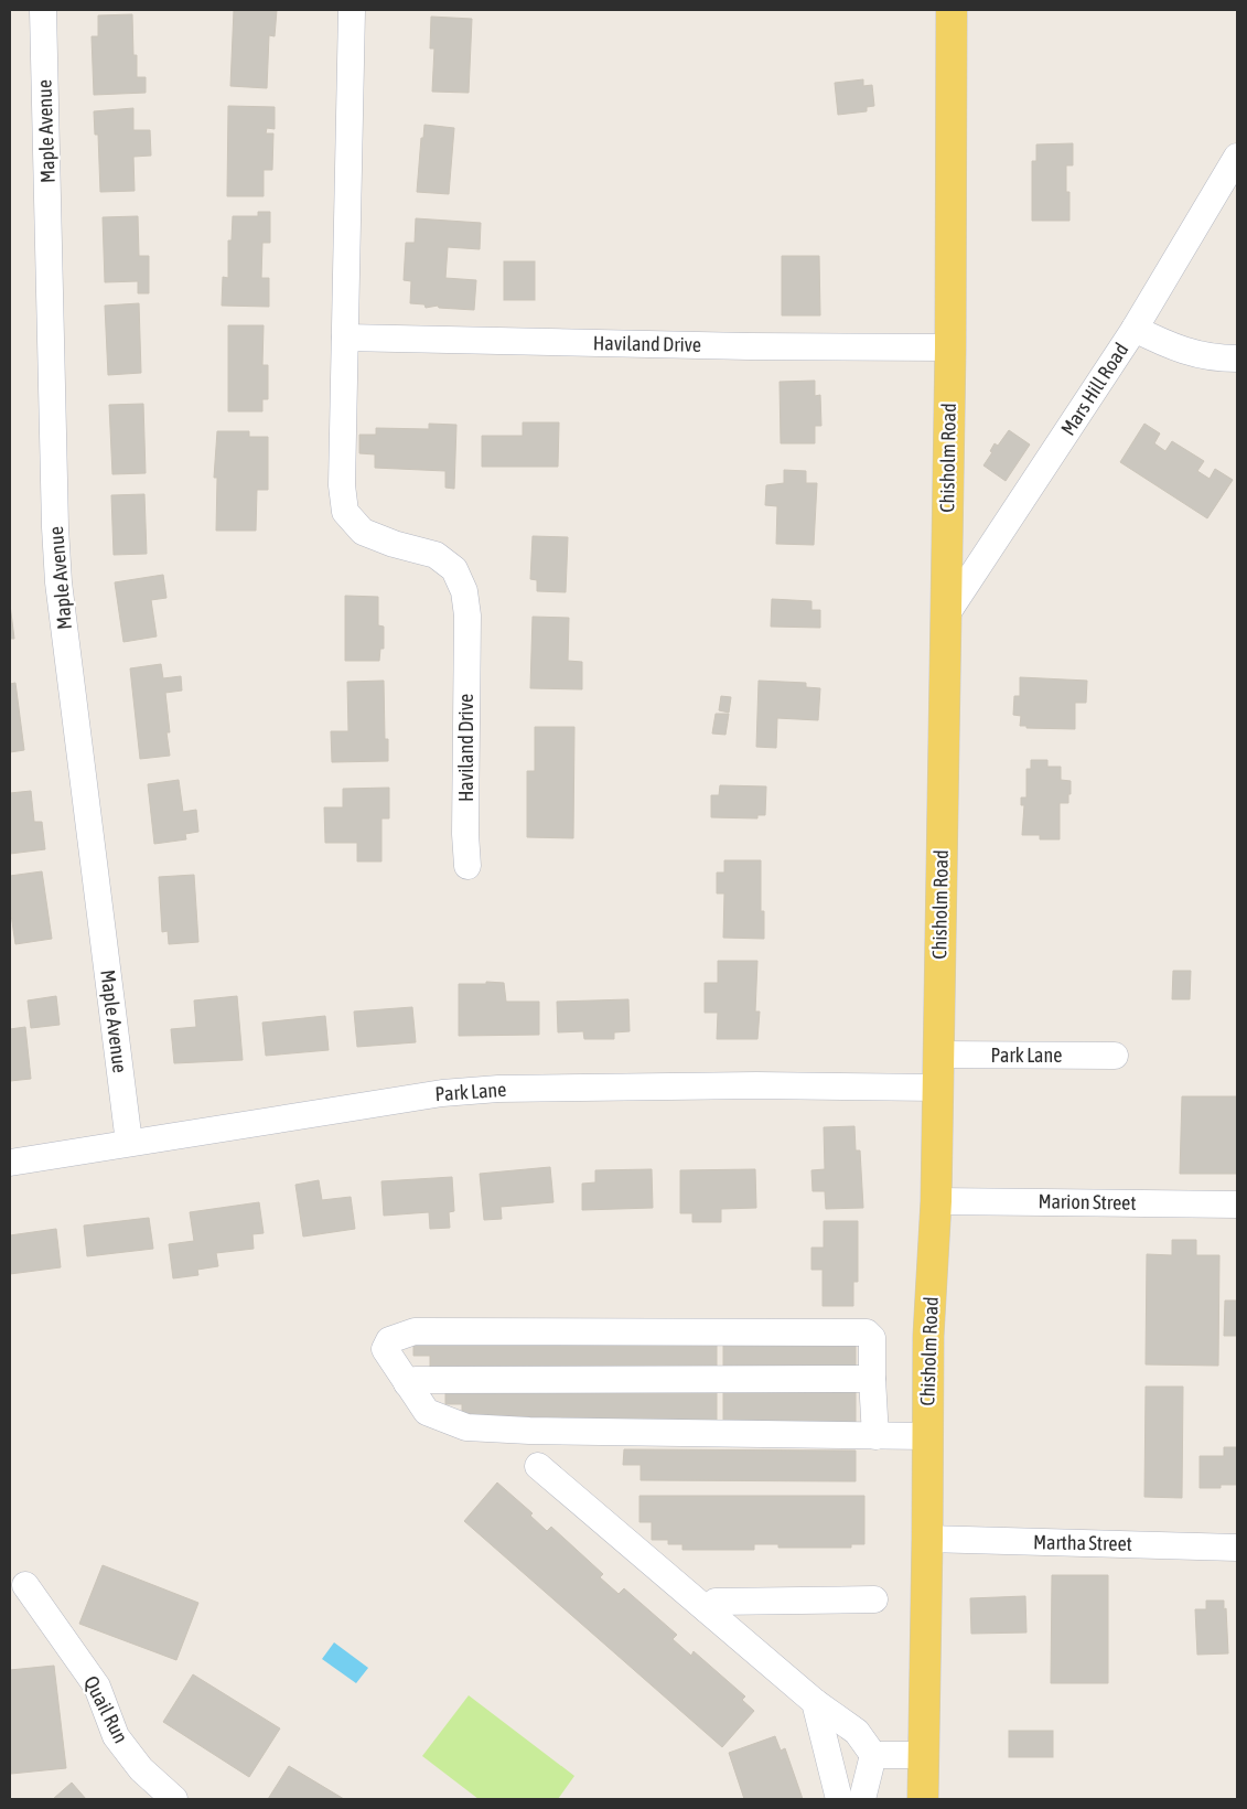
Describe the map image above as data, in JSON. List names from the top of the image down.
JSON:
{
  "streets": {
    "main road": ["Chisholm Road"],
    "street": [
      "Maple Avenue",
      "Haviland Drive",
      "Mars Hill Road",
      "Park Lane",
      "Marion Street",
      "Martha Street",
      "Quail Run"
    ]
  },
  "crossings": [
    ["Maple Avenue", "Park Lane"],
    ["Haviland Drive", "Chisholm Road"],
    ["Mars Hill Road", "Chisholm Road"],
    ["Chisholm Road", "Park Lane"],
    ["Chisholm Road", "Marion Street"],
    ["Chisholm Road", "Martha Street"]
  ]
}
